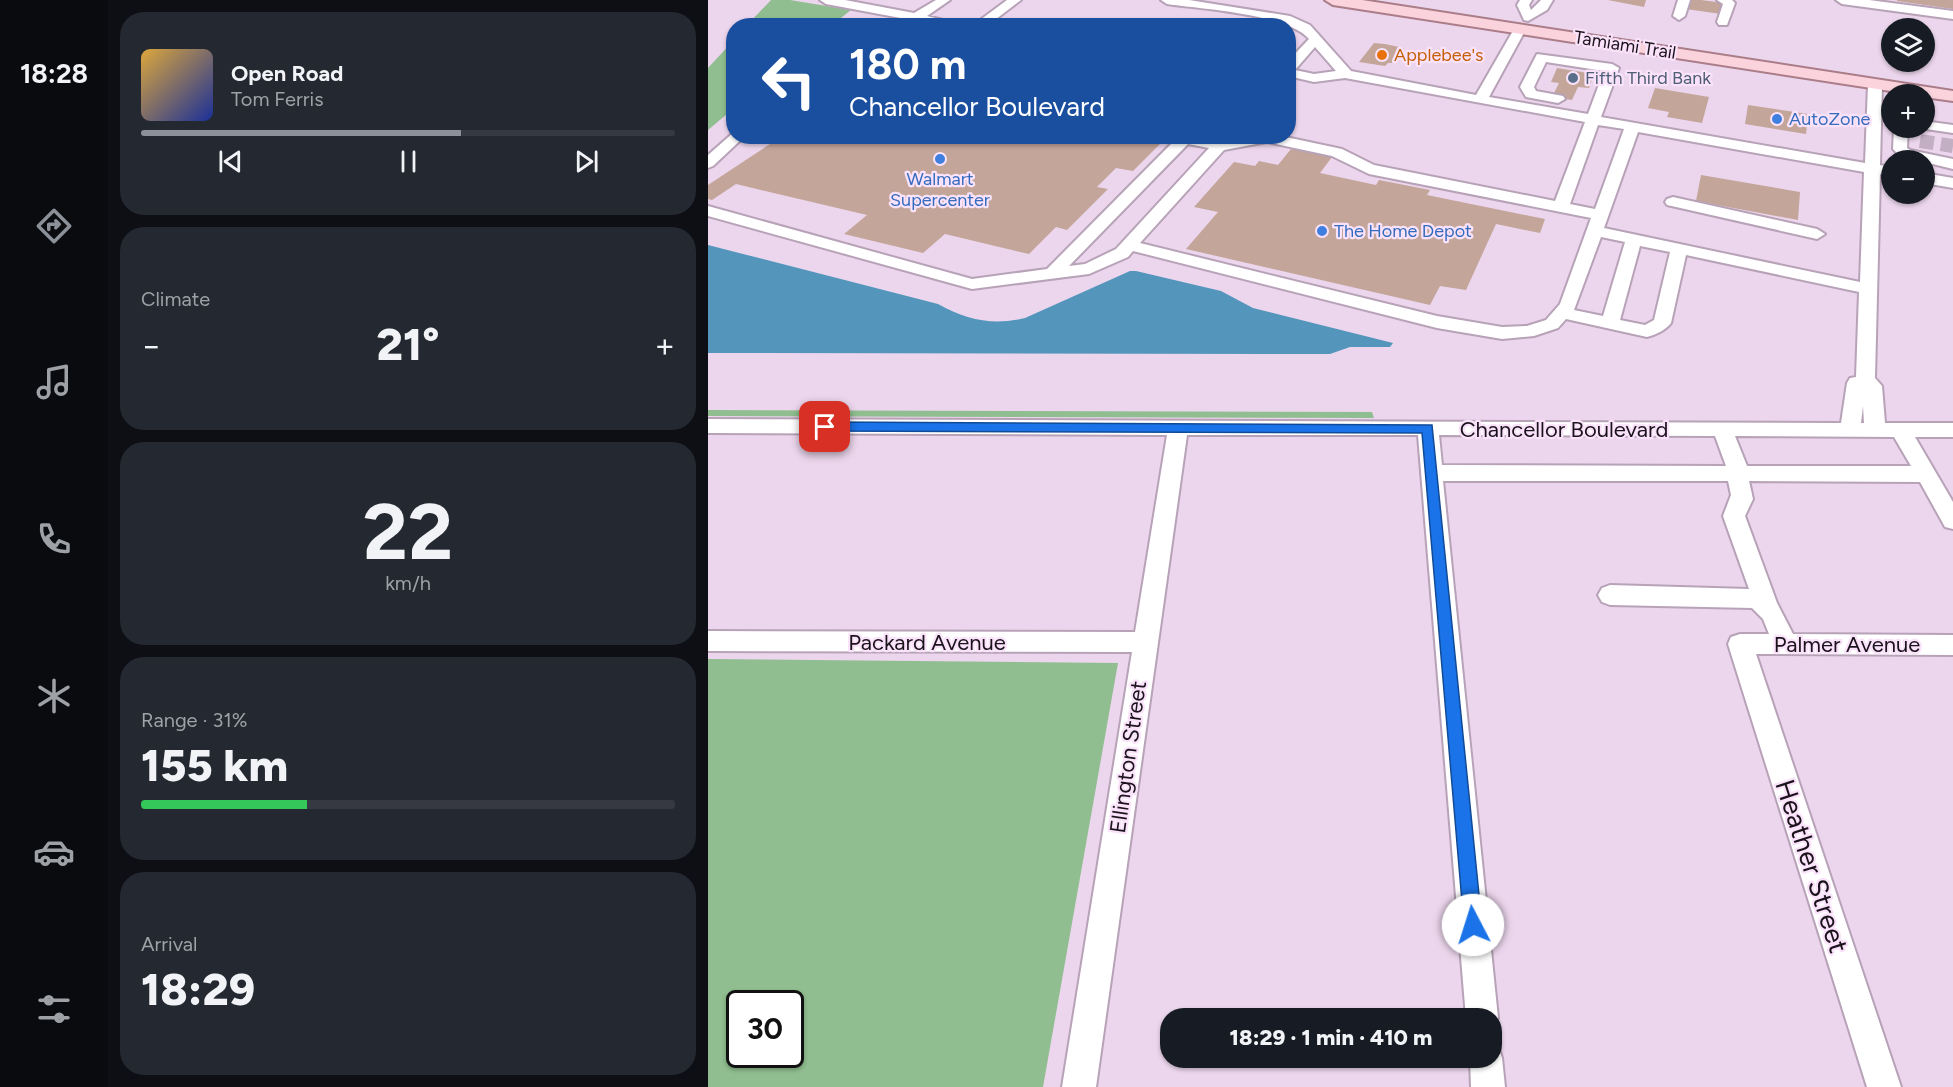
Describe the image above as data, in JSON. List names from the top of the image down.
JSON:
{
  "streets": {
    "main road": ["Tamiami Trail"],
    "street": [
      "Chancellor Boulevard",
      "Packard Avenue",
      "Palmer Avenue",
      "Ellington Street",
      "Heather Street"
    ]
  },
  "crossings": [
    ["Chancellor Boulevard", "Ellington Street"],
    ["Packard Avenue", "Ellington Street"],
    ["Palmer Avenue", "Heather Street"]
  ],
  "places": [
    "Applebee's",
    "Fifth Third Bank",
    "AutoZone",
    "Walmart Supercenter",
    "The Home Depot"
  ],
  "page": {
    "tabs": "18:28",
    "map_buttons": ["+", "−"],
    "turn": ["180 m", "Chancellor Boulevard"],
    "song": ["Open Road", "Tom Ferris"],
    "tile": [
      "Climate",
      ["22", "km/h"],
      ["Range · 31%", "155 km"],
      ["Arrival", "18:29"]
    ],
    "heat": ["−", "21°", "+"],
    "limit": "30",
    "trip": "18:29 · 1 min · 410 m"
  }
}
